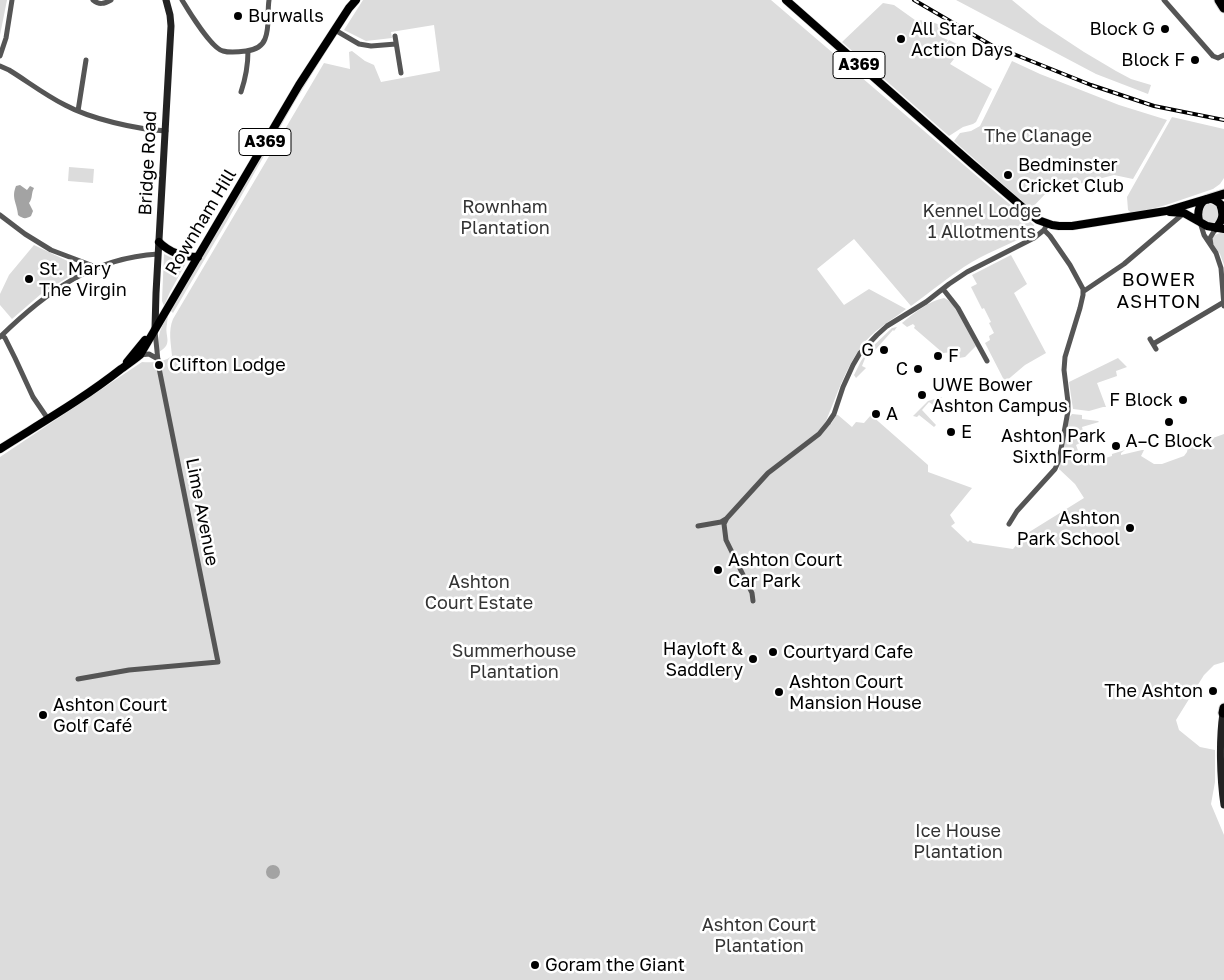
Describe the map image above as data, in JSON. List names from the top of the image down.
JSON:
{
  "streets": {
    "main road": ["A369", "Bridge Road", "Rownham Hill"],
    "street": ["Lime Avenue"]
  },
  "crossings": [
    ["A369", "Bridge Road"],
    ["A369", "Rownham Hill"],
    ["A369", "Lime Avenue"],
    ["Bridge Road", "Rownham Hill"],
    ["Bridge Road", "Lime Avenue"],
    ["Rownham Hill", "Lime Avenue"]
  ],
  "districts": ["BOWER ASHTON"],
  "parks": [
    "The Clanage",
    "Rownham Plantation",
    "Kennel Lodge 1 Allotments",
    "Ashton Court Estate",
    "Summerhouse Plantation",
    "Ice House Plantation",
    "Ashton Court Plantation"
  ],
  "places": [
    "Burwalls",
    "Block G",
    "All Star Action Days",
    "Block F",
    "Bedminster Cricket Club",
    "St. Mary The Virgin",
    "G",
    "F",
    "Clifton Lodge",
    "C",
    "UWE Bower Ashton Campus",
    "F Block",
    "A",
    "A–C Block",
    "E",
    "Ashton Park Sixth Form",
    "Ashton Park School",
    "Ashton Court Car Park",
    "Courtyard Cafe",
    "Hayloft & Saddlery",
    "The Ashton",
    "Ashton Court Mansion House",
    "Ashton Court Golf Café",
    "Goram the Giant"
  ]
}
